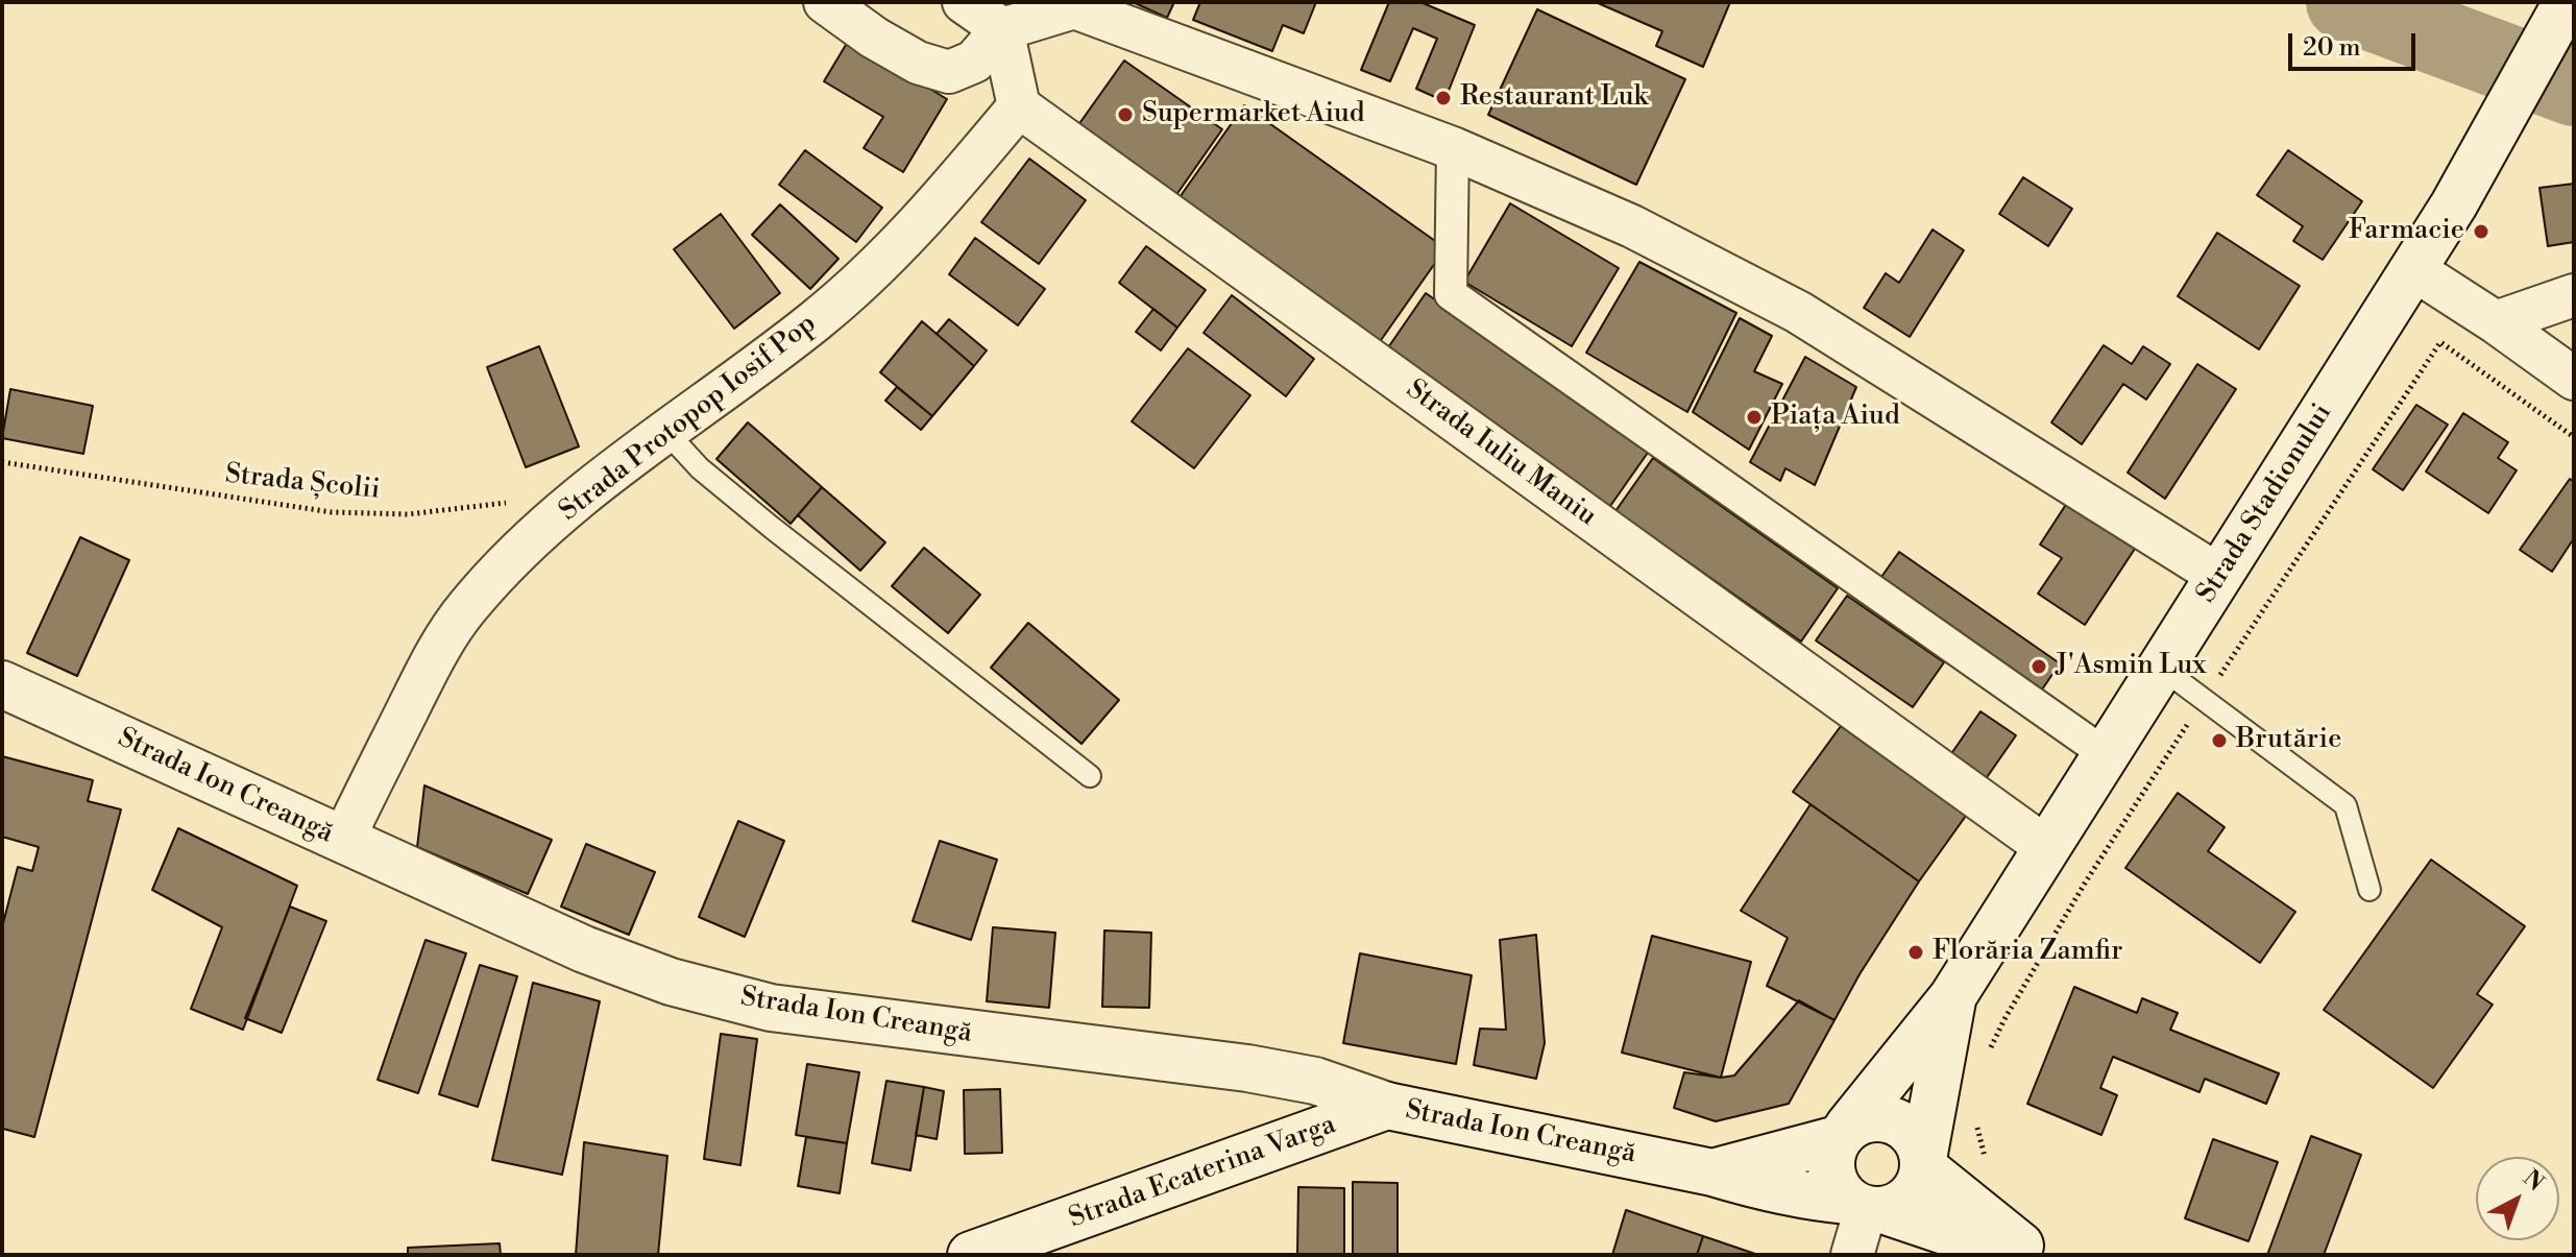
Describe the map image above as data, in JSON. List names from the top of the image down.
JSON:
{
  "streets": {
    "main road": ["Strada Stadionului", "Strada Ion Creangă", "Strada Ecaterina Varga"],
    "street": ["Strada Protopop Iosif Pop", "Strada Iuliu Maniu"],
    "path": ["Strada Școlii"]
  },
  "crossings": [
    ["Strada Protopop Iosif Pop", "Strada Iuliu Maniu"],
    ["Strada Protopop Iosif Pop", "Strada Ion Creangă"],
    ["Strada Iuliu Maniu", "Strada Stadionului"],
    ["Strada Stadionului", "Strada Ion Creangă"],
    ["Strada Ion Creangă", "Strada Ecaterina Varga"]
  ],
  "places": [
    "Restaurant Luk",
    "Supermarket Aiud",
    "Farmacie",
    "Piața Aiud",
    "J'Asmin Lux",
    "Brutărie",
    "Florăria Zamfir"
  ],
  "scale_bar": "20 m",
  "north": "top right"
}
